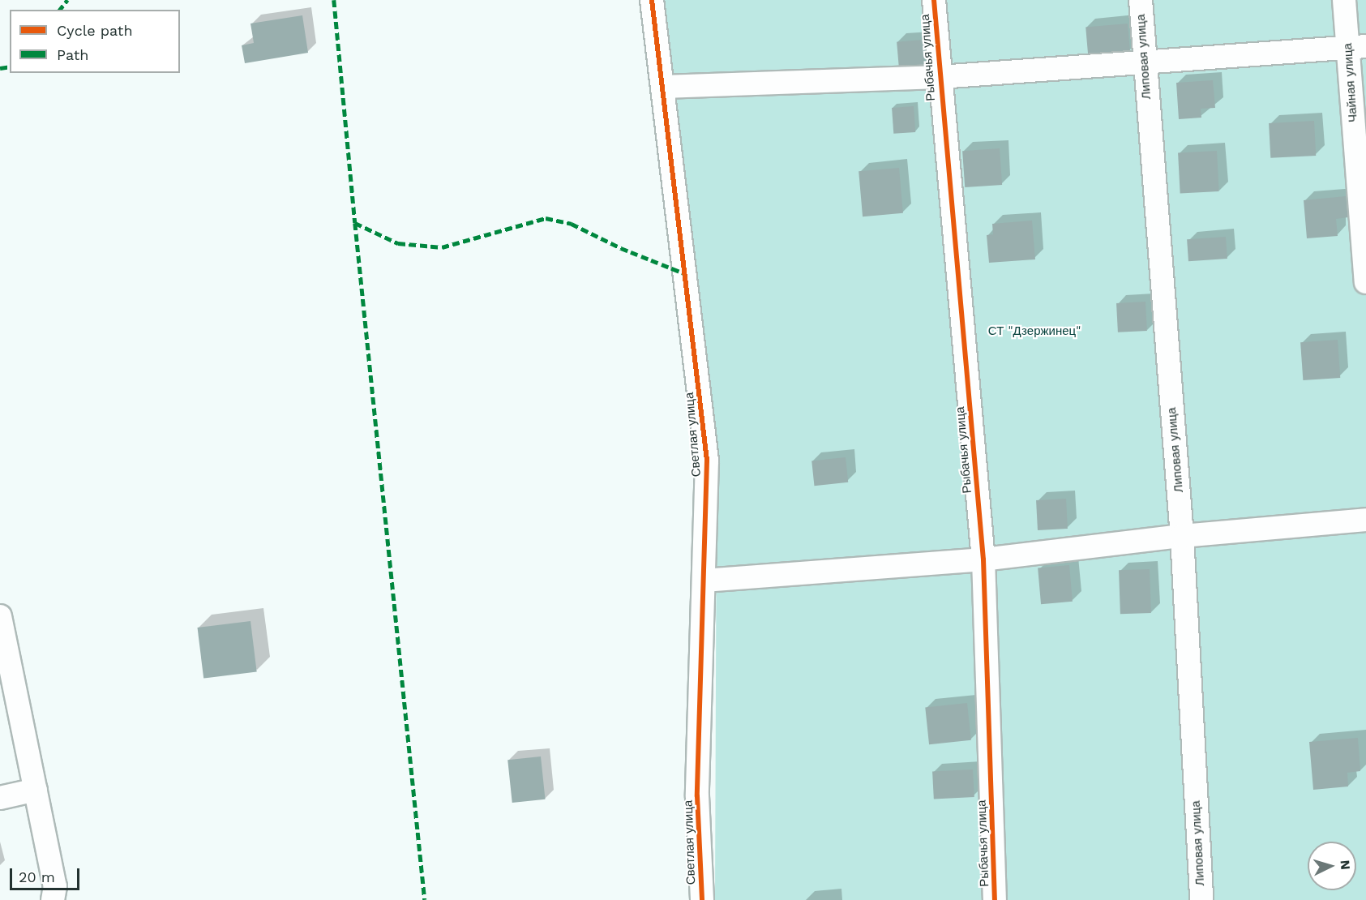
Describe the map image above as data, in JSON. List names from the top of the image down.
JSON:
{
  "streets": {
    "street": [
      "Липовая улица",
      "Рыбачья улица",
      "Чайная улица",
      "Светлая улица"
    ]
  },
  "parks": ["СТ \"Дзержинец\""],
  "legend": ["Cycle path", "Path"],
  "scale_bar": "20 m",
  "north": "right"
}
